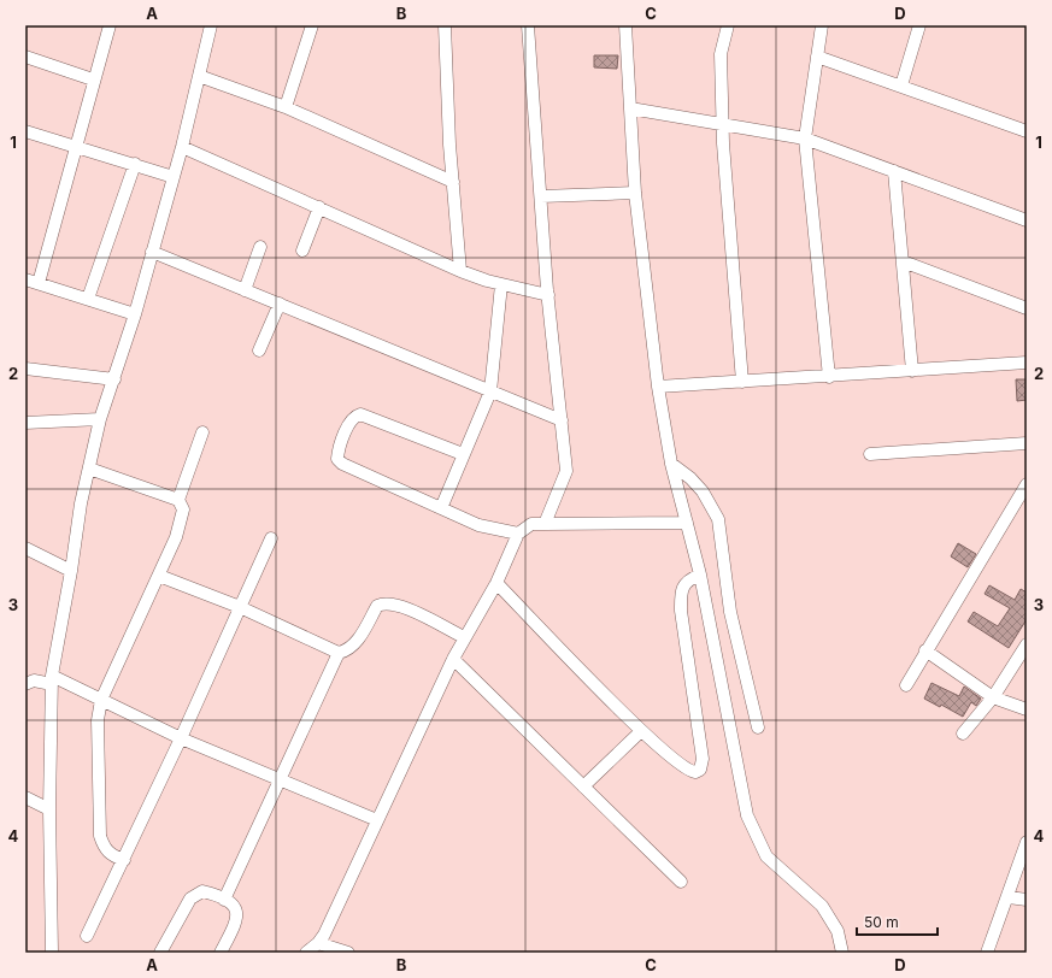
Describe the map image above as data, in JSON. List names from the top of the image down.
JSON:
{
  "scale_bar": "50 m",
  "grid": {
    "columns": [
      "A",
      "B",
      "C",
      "D"
    ],
    "rows": [
      "1",
      "2",
      "3",
      "4"
    ]
  }
}
